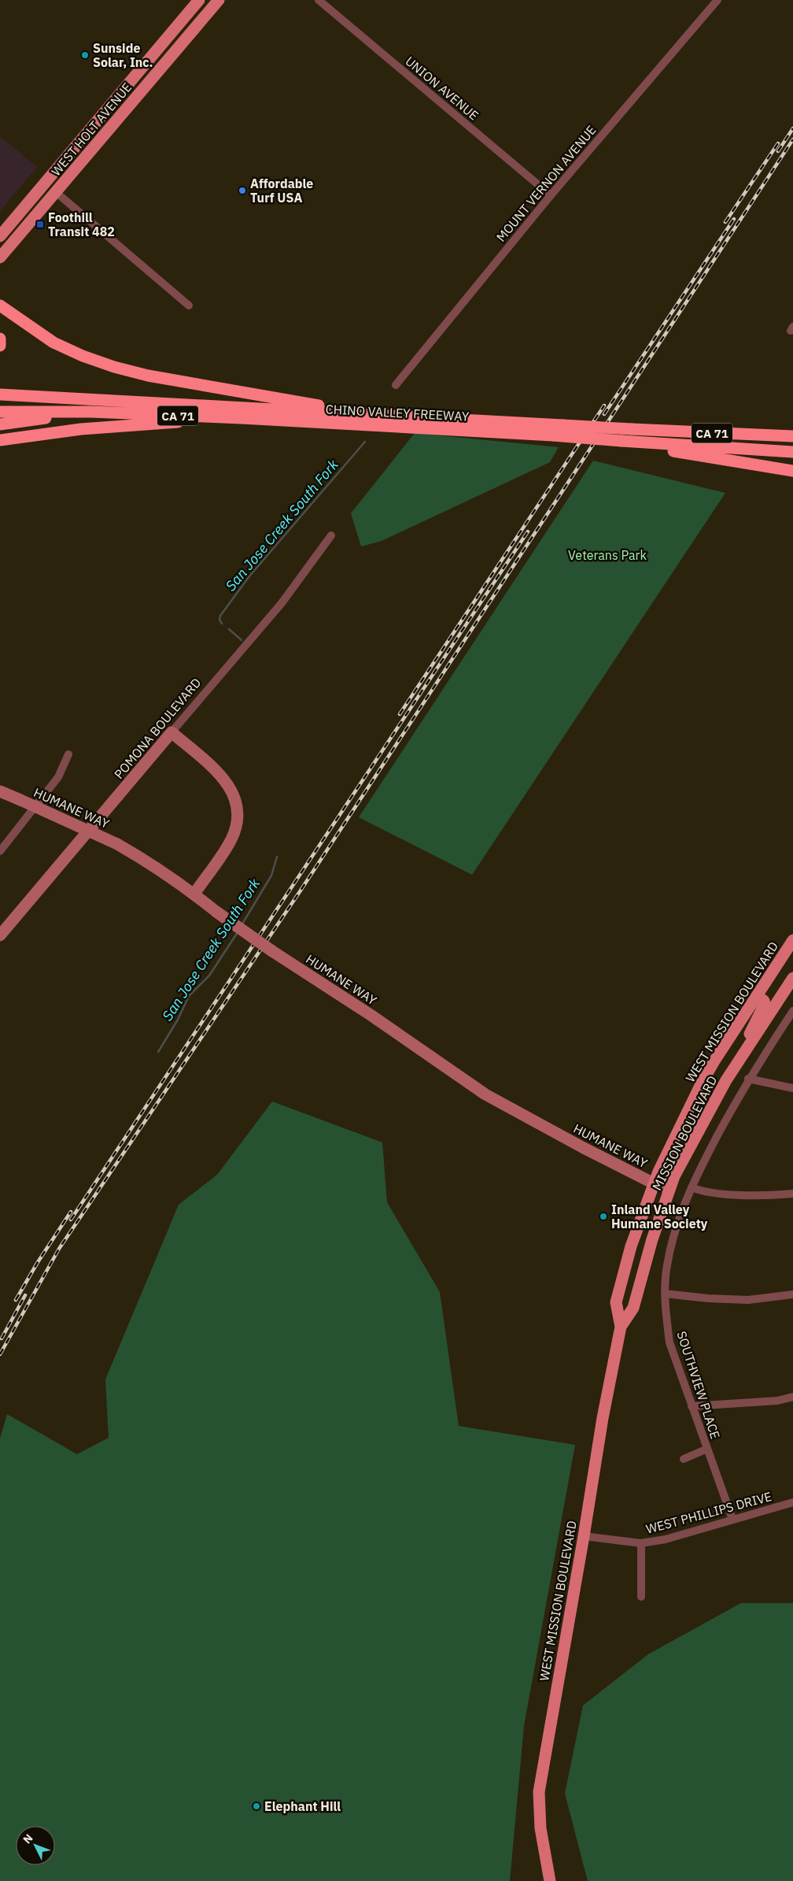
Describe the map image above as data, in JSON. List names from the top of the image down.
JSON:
{
  "streets": {
    "highway": ["CHINO VALLEY FREEWAY", "CA 71"],
    "main road": ["WEST HOLT AVENUE", "WEST MISSION BOULEVARD", "MISSION BOULEVARD"],
    "street": [
      "UNION AVENUE",
      "MOUNT VERNON AVENUE",
      "POMONA BOULEVARD",
      "HUMANE WAY",
      "SOUTHVIEW PLACE",
      "WEST PHILLIPS DRIVE"
    ]
  },
  "crossings": [
    ["UNION AVENUE", "MOUNT VERNON AVENUE"],
    ["HUMANE WAY", "WEST MISSION BOULEVARD"],
    ["HUMANE WAY", "MISSION BOULEVARD"],
    ["WEST MISSION BOULEVARD", "MISSION BOULEVARD"],
    ["WEST MISSION BOULEVARD", "WEST PHILLIPS DRIVE"],
    ["SOUTHVIEW PLACE", "WEST PHILLIPS DRIVE"]
  ],
  "water": ["San Jose Creek South Fork"],
  "parks": ["Veterans Park"],
  "places": {
    "other": [
      "Sunside Solar, Inc.",
      "Affordable Turf USA",
      "Inland Valley Humane Society",
      "Elephant Hill"
    ],
    "transit": ["Foothill Transit 482"]
  },
  "north": "top left"
}
